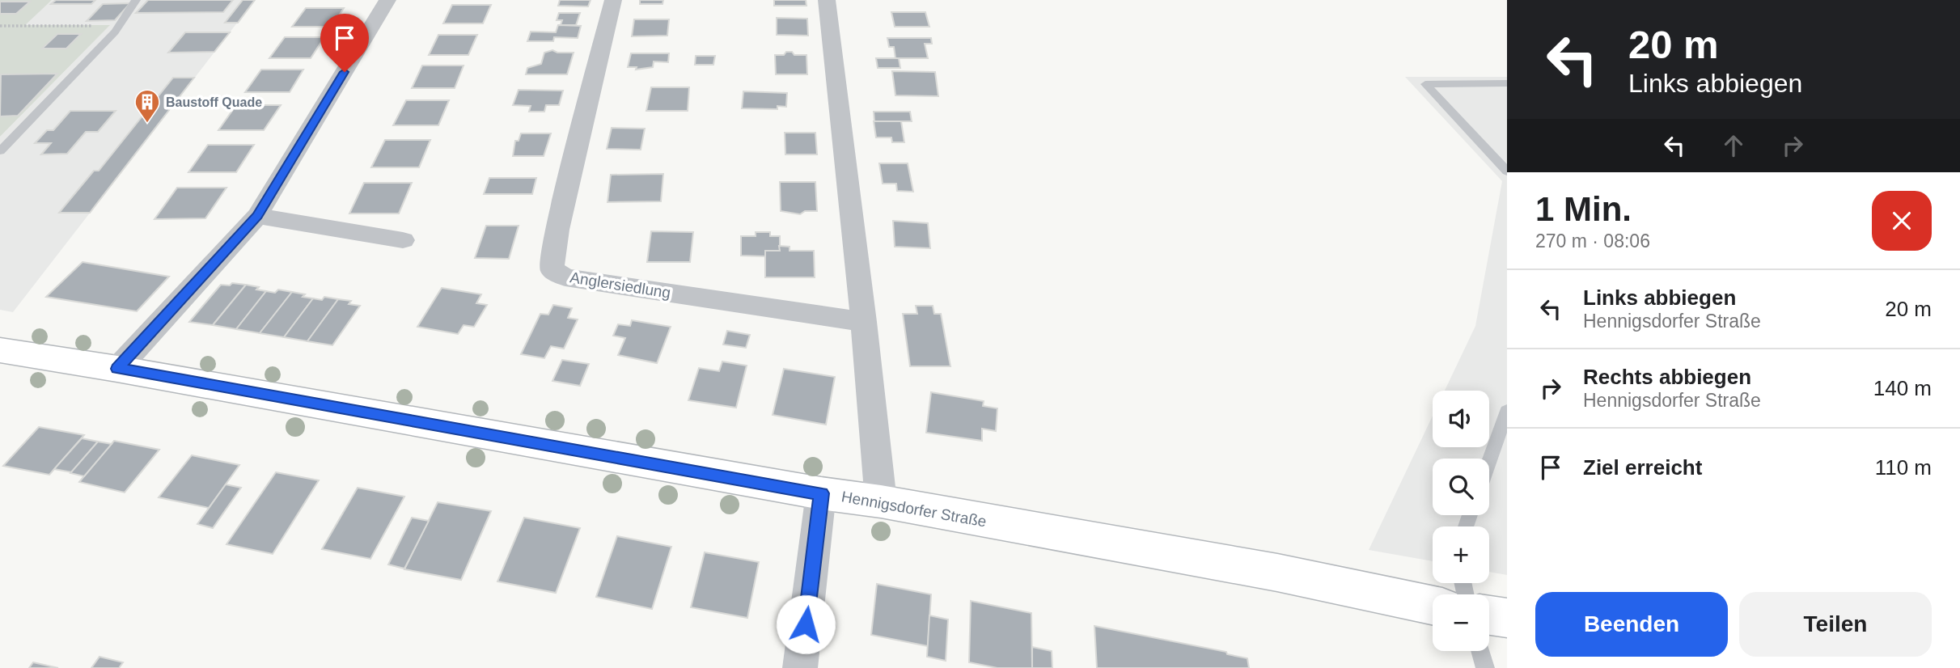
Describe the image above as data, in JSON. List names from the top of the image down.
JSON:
{
  "streets": {
    "main road": ["Hennigsdorfer Straße"],
    "street": ["Anglersiedlung"]
  },
  "places": {
    "building": ["Baustoff Quade"]
  },
  "page": {
    "turn": ["20 m", "Links abbiegen"],
    "heading": ["1 Min.", "270 m · 08:06"],
    "list": [
      {
        "name": "Links abbiegen",
        "note": "Hennigsdorfer Straße",
        "value": "20 m"
      },
      {
        "name": "Rechts abbiegen",
        "note": "Hennigsdorfer Straße",
        "value": "140 m"
      },
      {
        "name": "Ziel erreicht",
        "value": "110 m"
      }
    ],
    "map_buttons": ["+", "−"],
    "buttons": ["Beenden", "Teilen"]
  }
}
